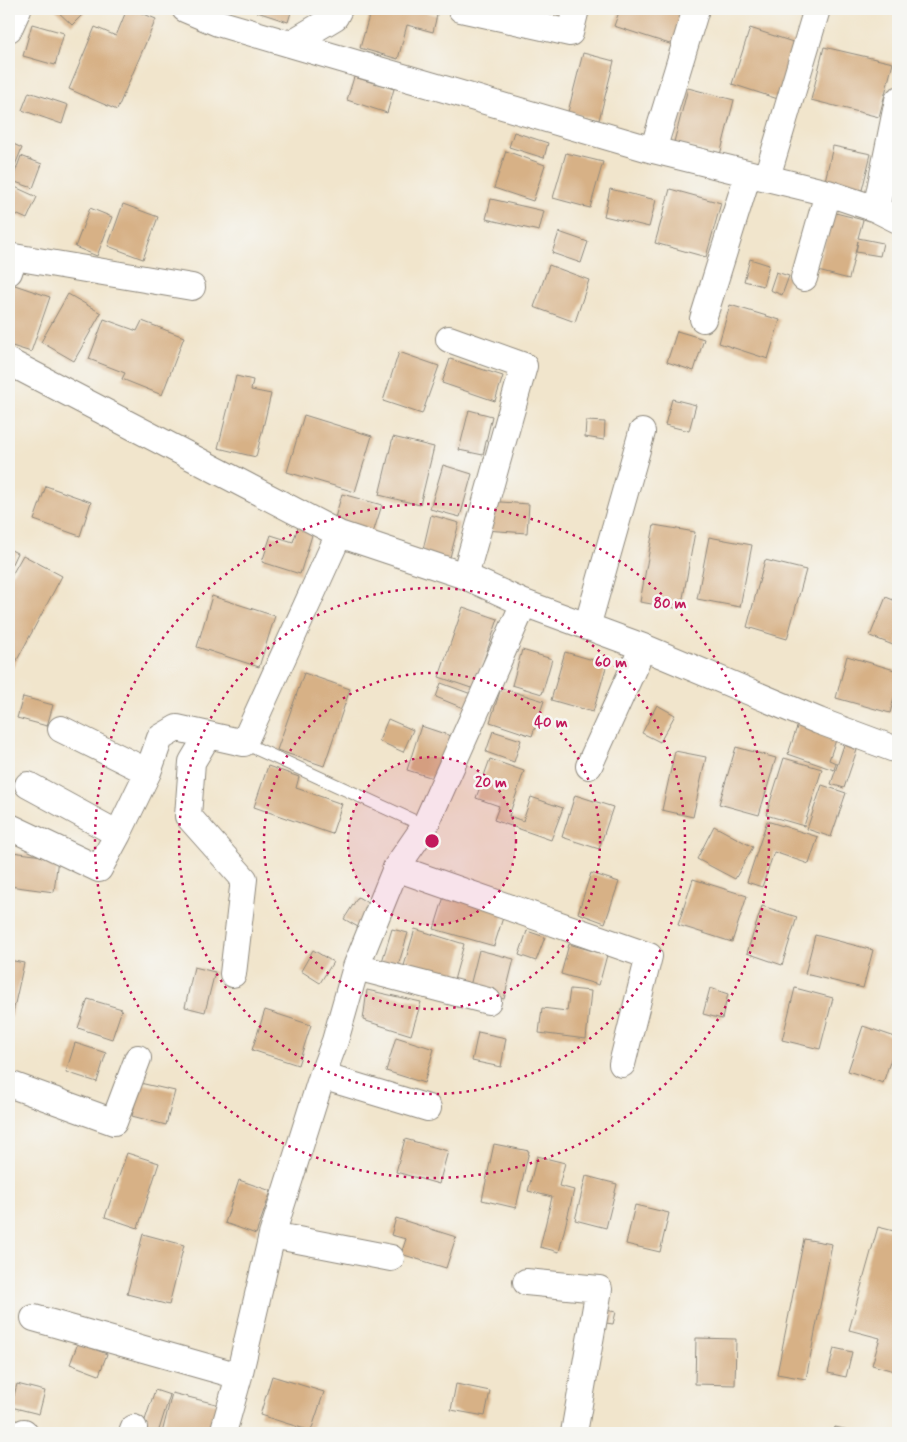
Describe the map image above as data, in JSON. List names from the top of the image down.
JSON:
{
  "rings": [
    "80 m",
    "60 m",
    "40 m",
    "20 m"
  ]
}
